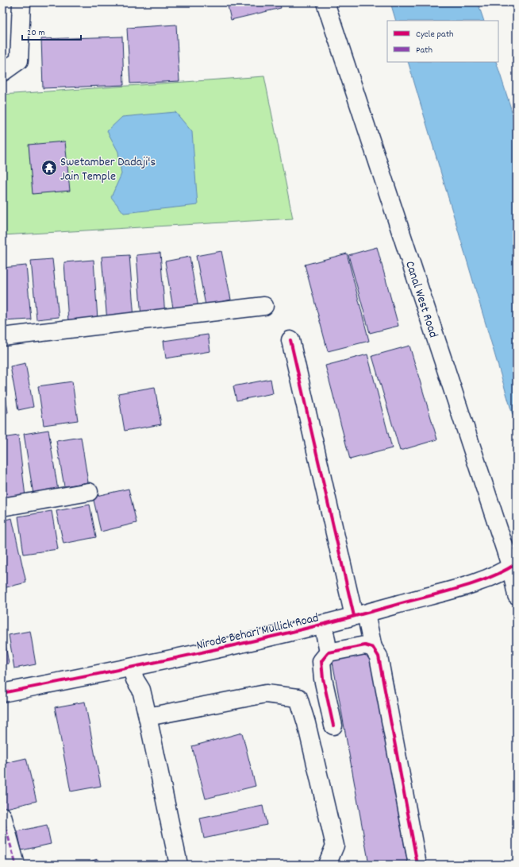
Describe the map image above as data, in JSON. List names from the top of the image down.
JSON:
{
  "streets": {
    "street": ["Canal West Road", "Nirode Behari Mullick Road"]
  },
  "crossings": [
    ["Canal West Road", "Nirode Behari Mullick Road"]
  ],
  "places": {
    "temple": ["Swetamber Dadaji's Jain Temple"]
  },
  "legend": ["Cycle path", "Path"],
  "scale_bar": "20 m"
}
